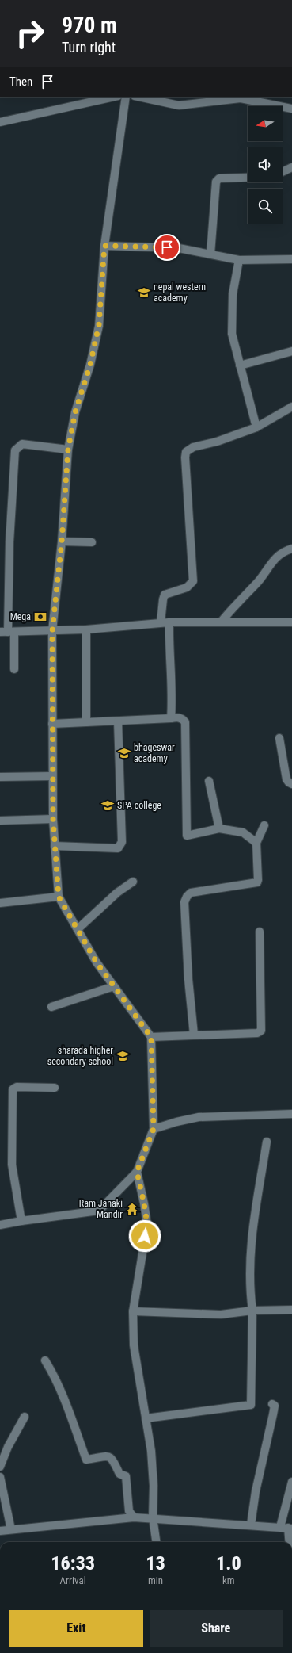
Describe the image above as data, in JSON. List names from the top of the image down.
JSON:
{
  "places": {
    "school or university": [
      "nepal western academy",
      "bhageswar academy",
      "SPA college",
      "sharada higher secondary school"
    ],
    "bank": ["Mega"],
    "temple": ["Ram Janaki Mandir"]
  },
  "north": "left",
  "page": {
    "turn": ["970 m", "Turn right"],
    "then": "Then",
    "eta": [
      "16:33",
      "Arrival",
      "13",
      "min",
      "1.0",
      "km"
    ],
    "buttons": ["Exit", "Share"]
  }
}
